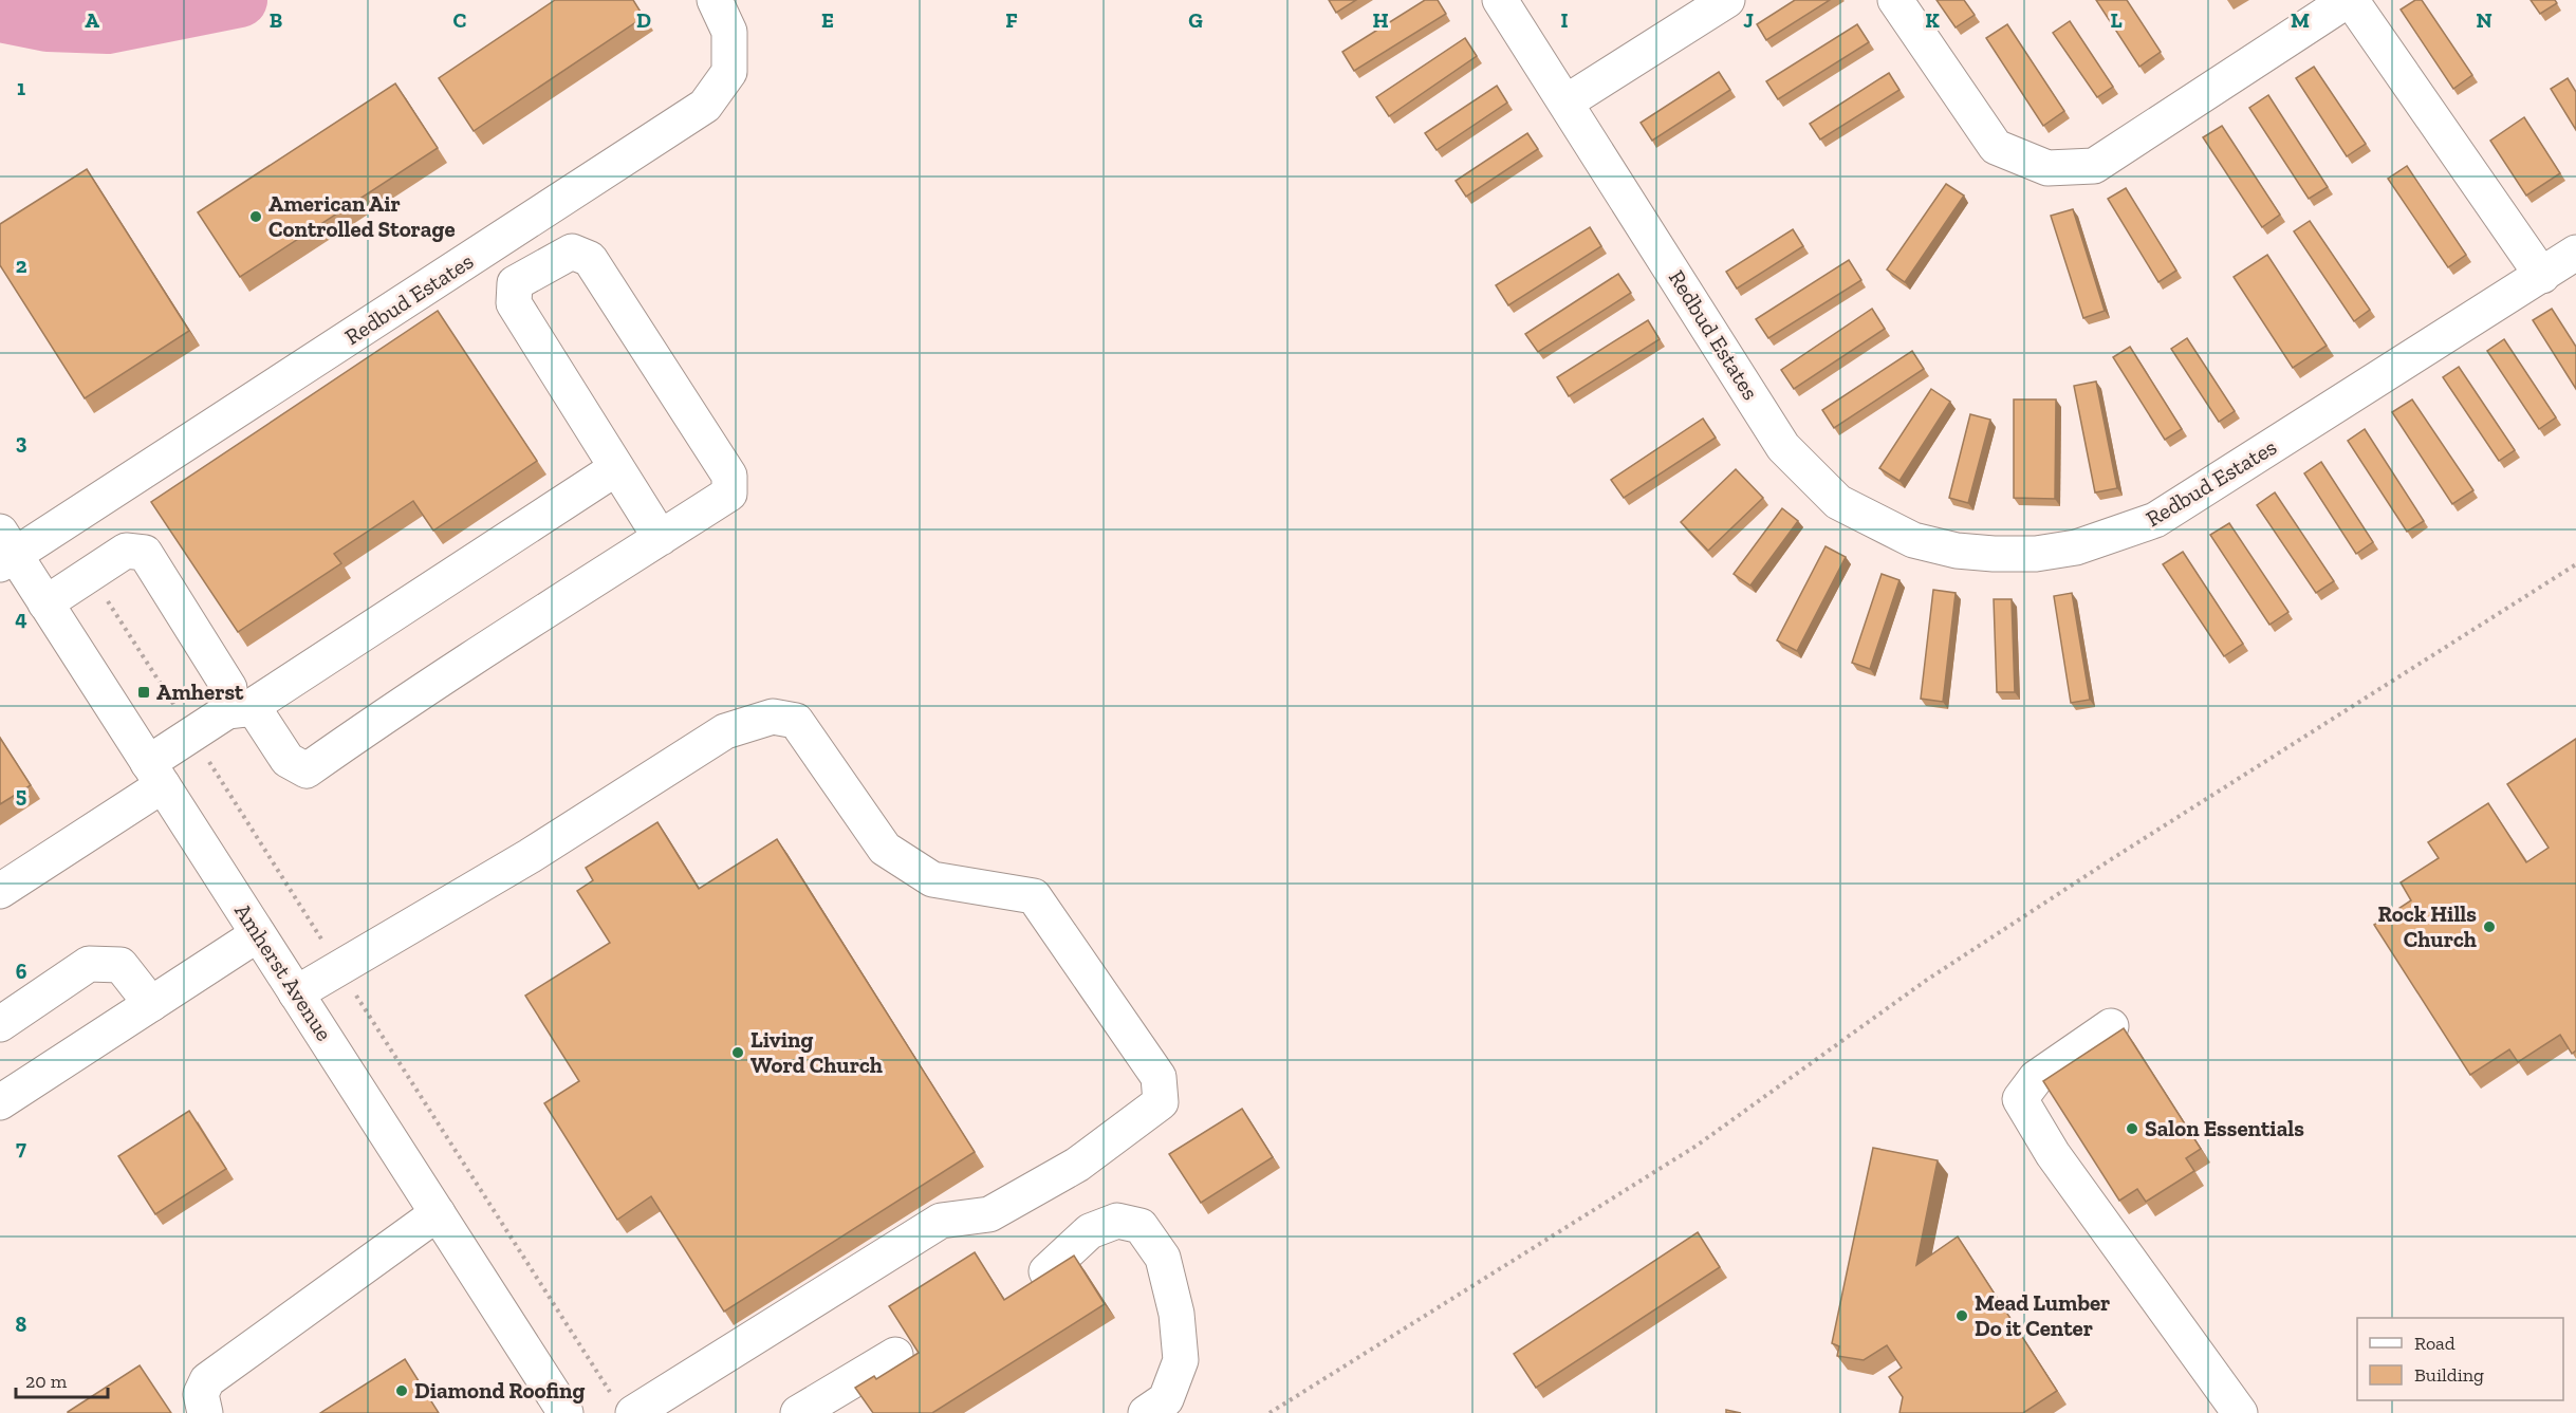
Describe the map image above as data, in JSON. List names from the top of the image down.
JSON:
{
  "streets": {
    "street": ["Redbud Estates", "Amherst Avenue"]
  },
  "crossings": [
    ["Redbud Estates", "Amherst Avenue"]
  ],
  "places": {
    "other": [
      "American Air Controlled Storage",
      "Rock Hills Church",
      "Living Word Church",
      "Salon Essentials",
      "Mead Lumber Do it Center",
      "Diamond Roofing"
    ],
    "transit": ["Amherst"]
  },
  "legend": ["Road", "Building"],
  "scale_bar": "20 m",
  "grid": {
    "columns": [
      "A",
      "B",
      "C",
      "D",
      "E",
      "F",
      "G",
      "H",
      "I",
      "J",
      "K",
      "L",
      "M",
      "N"
    ],
    "rows": [
      "1",
      "2",
      "3",
      "4",
      "5",
      "6",
      "7",
      "8"
    ]
  }
}
